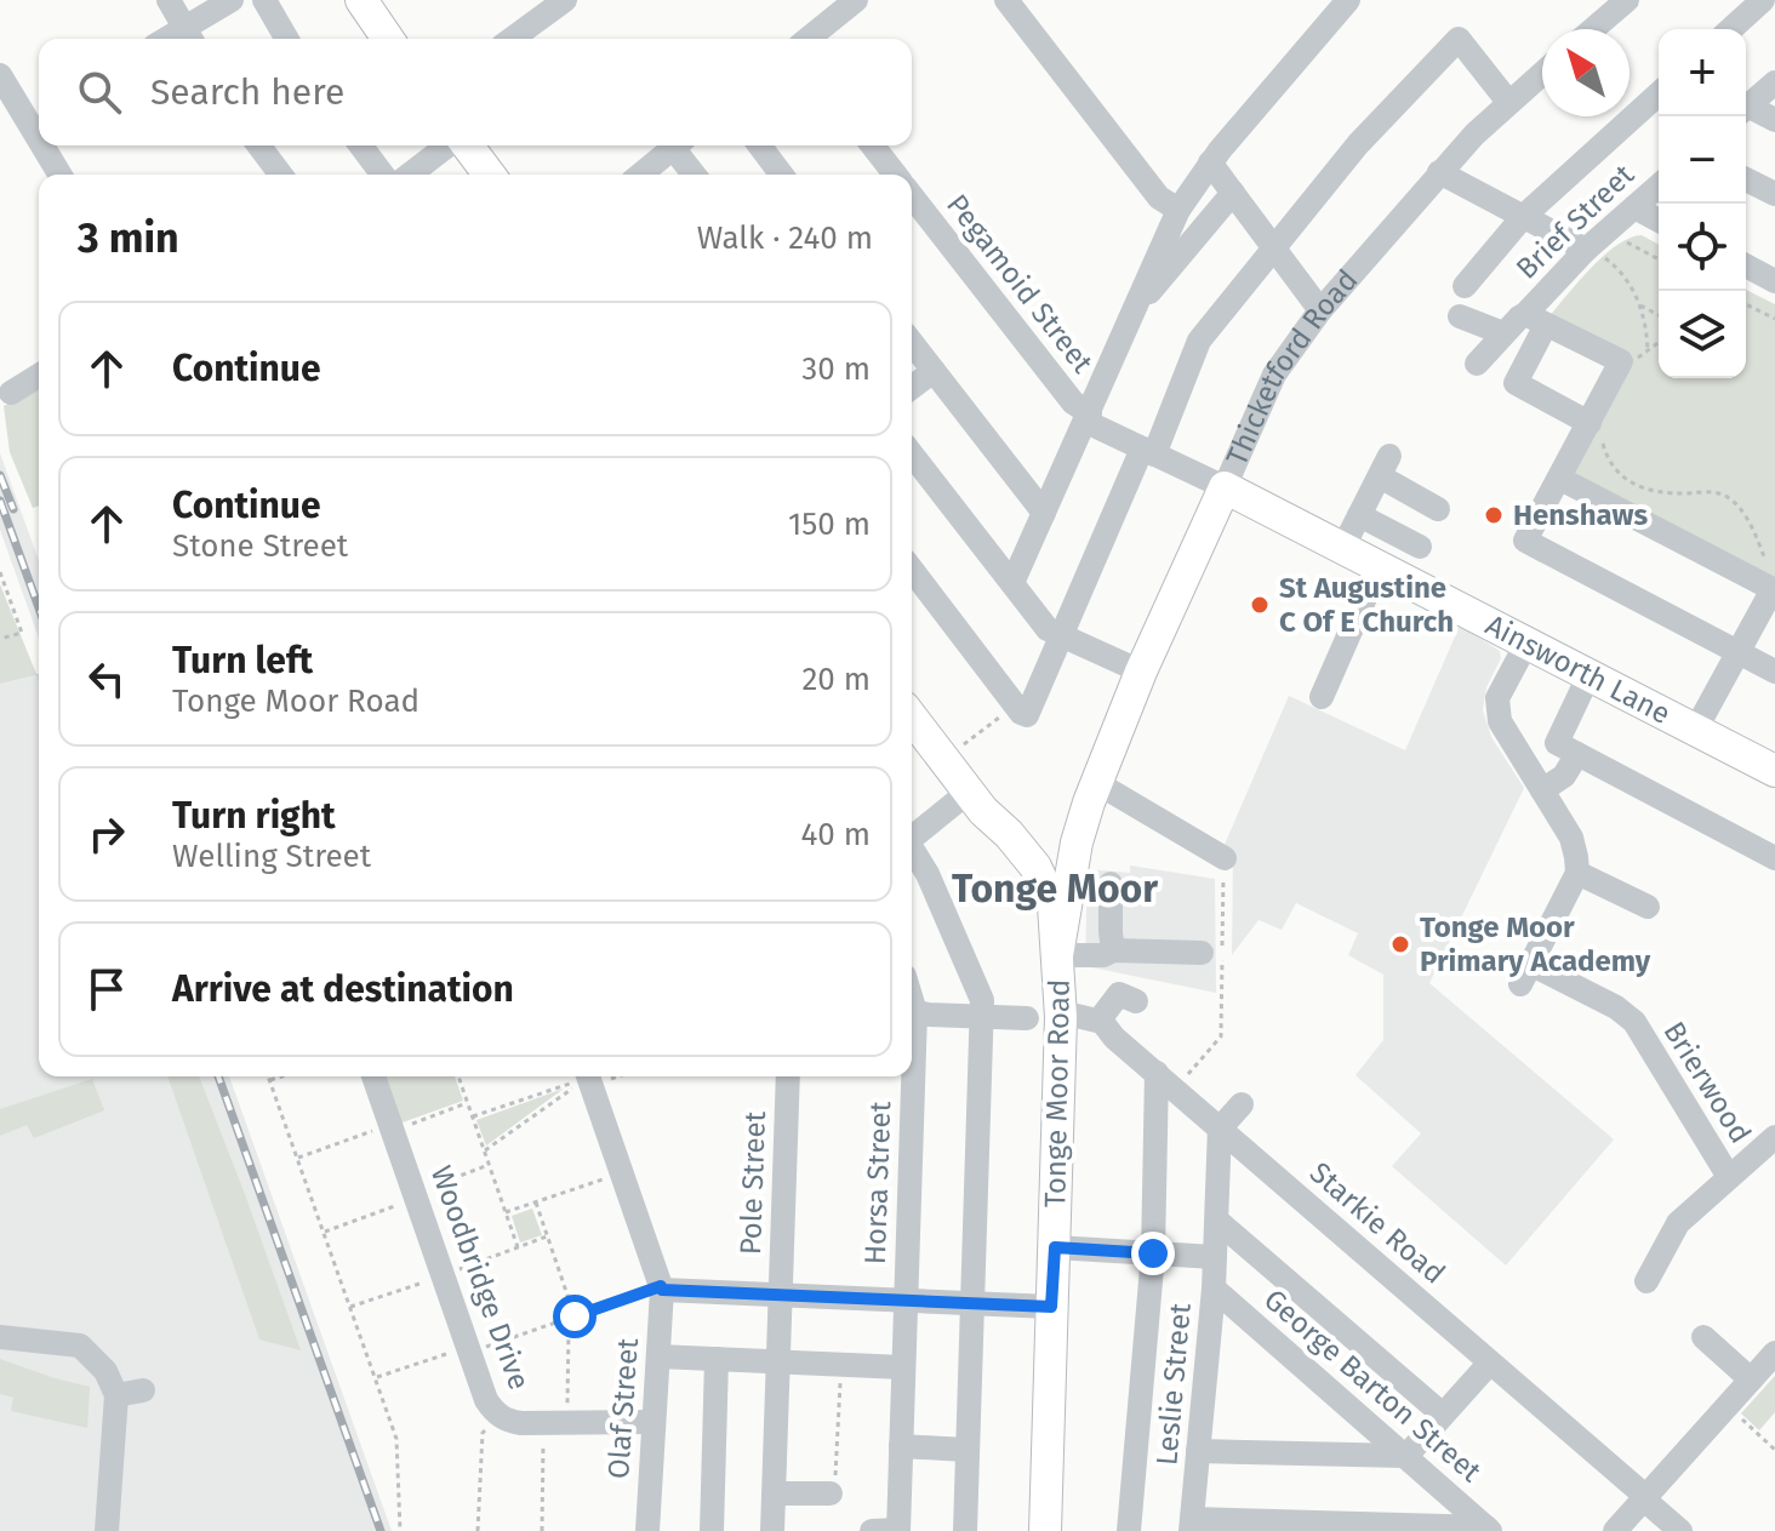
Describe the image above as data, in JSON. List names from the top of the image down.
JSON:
{
  "streets": {
    "main road": ["Thicketford Road", "Ainsworth Lane", "Tonge Moor Road"],
    "street": [
      "Brief Street",
      "Pegamoid Street",
      "Brierwood",
      "Pole Street",
      "Horsa Street",
      "Starkie Road",
      "Woodbridge Drive",
      "Leslie Street",
      "George Barton Street",
      "Olaf Street"
    ]
  },
  "crossings": [
    ["Pegamoid Street", "Thicketford Road"],
    ["Pegamoid Street", "Ainsworth Lane"],
    ["Thicketford Road", "Ainsworth Lane"],
    ["Thicketford Road", "Tonge Moor Road"],
    ["Starkie Road", "Leslie Street"],
    ["Woodbridge Drive", "Olaf Street"],
    ["Leslie Street", "George Barton Street"]
  ],
  "districts": ["Tonge Moor"],
  "places": ["Henshaws", "St Augustine C Of E Church", "Tonge Moor Primary Academy"],
  "north": "top left",
  "page": {
    "map_buttons": ["+", "−"],
    "search": "Search here",
    "heading": ["3 min", "Walk · 240 m"],
    "list": [
      ["Continue", "30 m"],
      ["Continue", "Stone Street", "150 m"],
      ["Turn left", "Tonge Moor Road", "20 m"],
      ["Turn right", "Welling Street", "40 m"],
      "Arrive at destination"
    ]
  }
}
